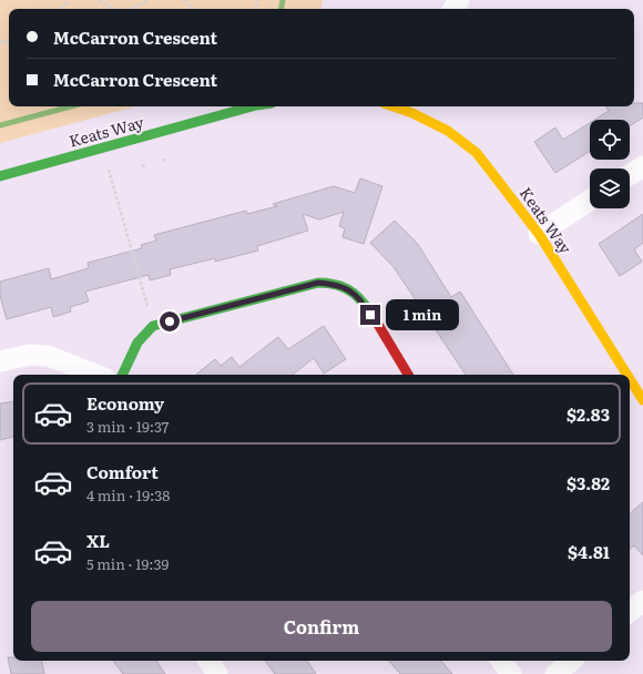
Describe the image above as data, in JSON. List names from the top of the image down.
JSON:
{
  "streets": {
    "street": ["Keats Way"]
  },
  "page": {
    "banner": ["McCarron Crescent", "McCarron Crescent"],
    "bubble": "1 min",
    "list": [
      {
        "name": "Economy",
        "note": "3 min · 19:37",
        "value": "$2.83"
      },
      {
        "name": "Comfort",
        "note": "4 min · 19:38",
        "value": "$3.82"
      },
      {
        "name": "XL",
        "note": "5 min · 19:39",
        "value": "$4.81"
      }
    ],
    "buttons": "Confirm"
  }
}
